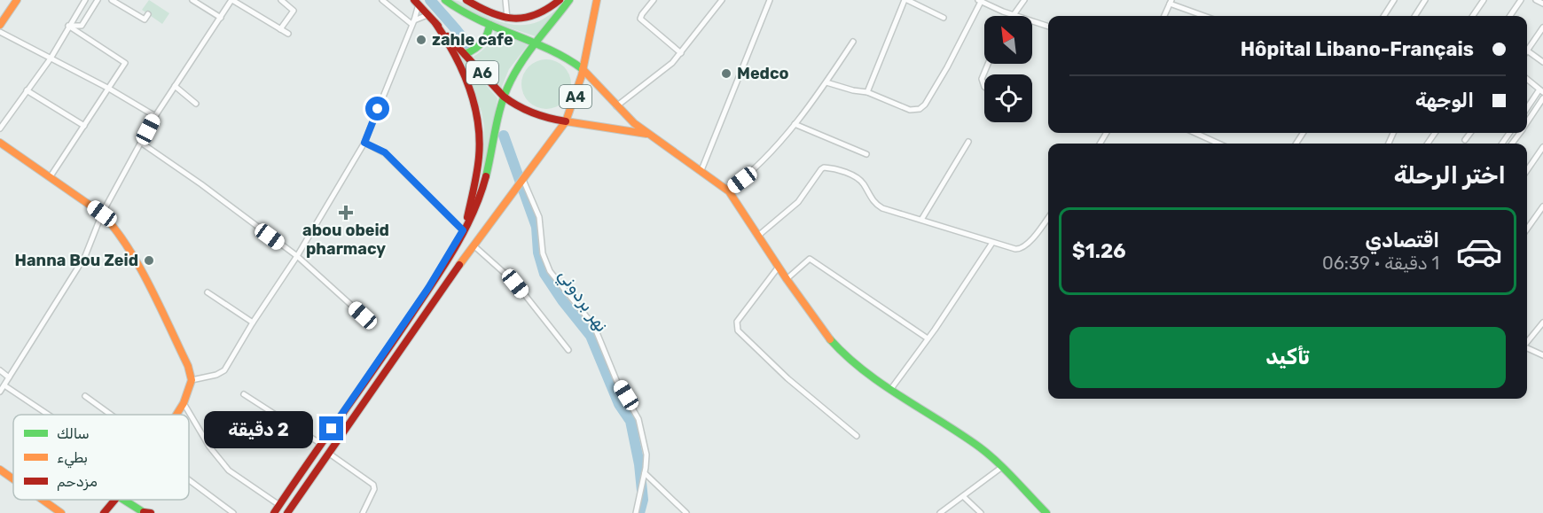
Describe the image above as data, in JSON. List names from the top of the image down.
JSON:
{
  "streets": {
    "main road": ["A6", "A4"]
  },
  "crossings": [
    ["A6", "A4"]
  ],
  "water": ["نهر بردوني"],
  "places": {
    "other": ["zahle cafe", "Medco", "Hanna Bou Zeid"],
    "health": ["abou obeid pharmacy"]
  },
  "legend": ["سالك", "بطيء", "مزدحم"],
  "north": "top left",
  "page": {
    "banner": ["Hôpital Libano-Français", "الوجهة"],
    "heading": "اختر الرحلة",
    "list": [
      {
        "name": "اقتصادي",
        "note": "1 دقيقة · 06:39",
        "value": "$1.26"
      }
    ],
    "buttons": "تأكيد",
    "bubble": "2 دقيقة"
  }
}
